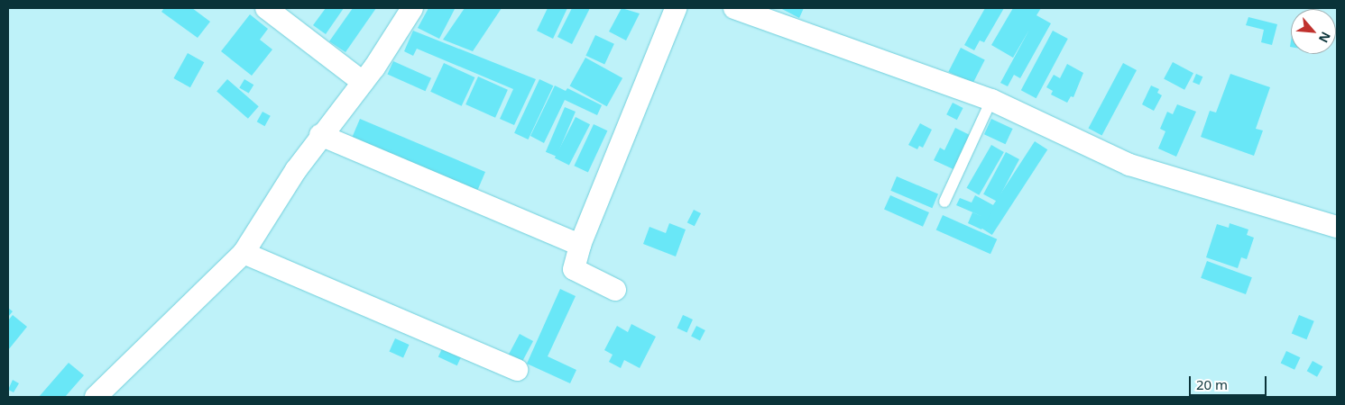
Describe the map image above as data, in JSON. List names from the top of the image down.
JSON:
{
  "scale_bar": "20 m",
  "north": "bottom right"
}
